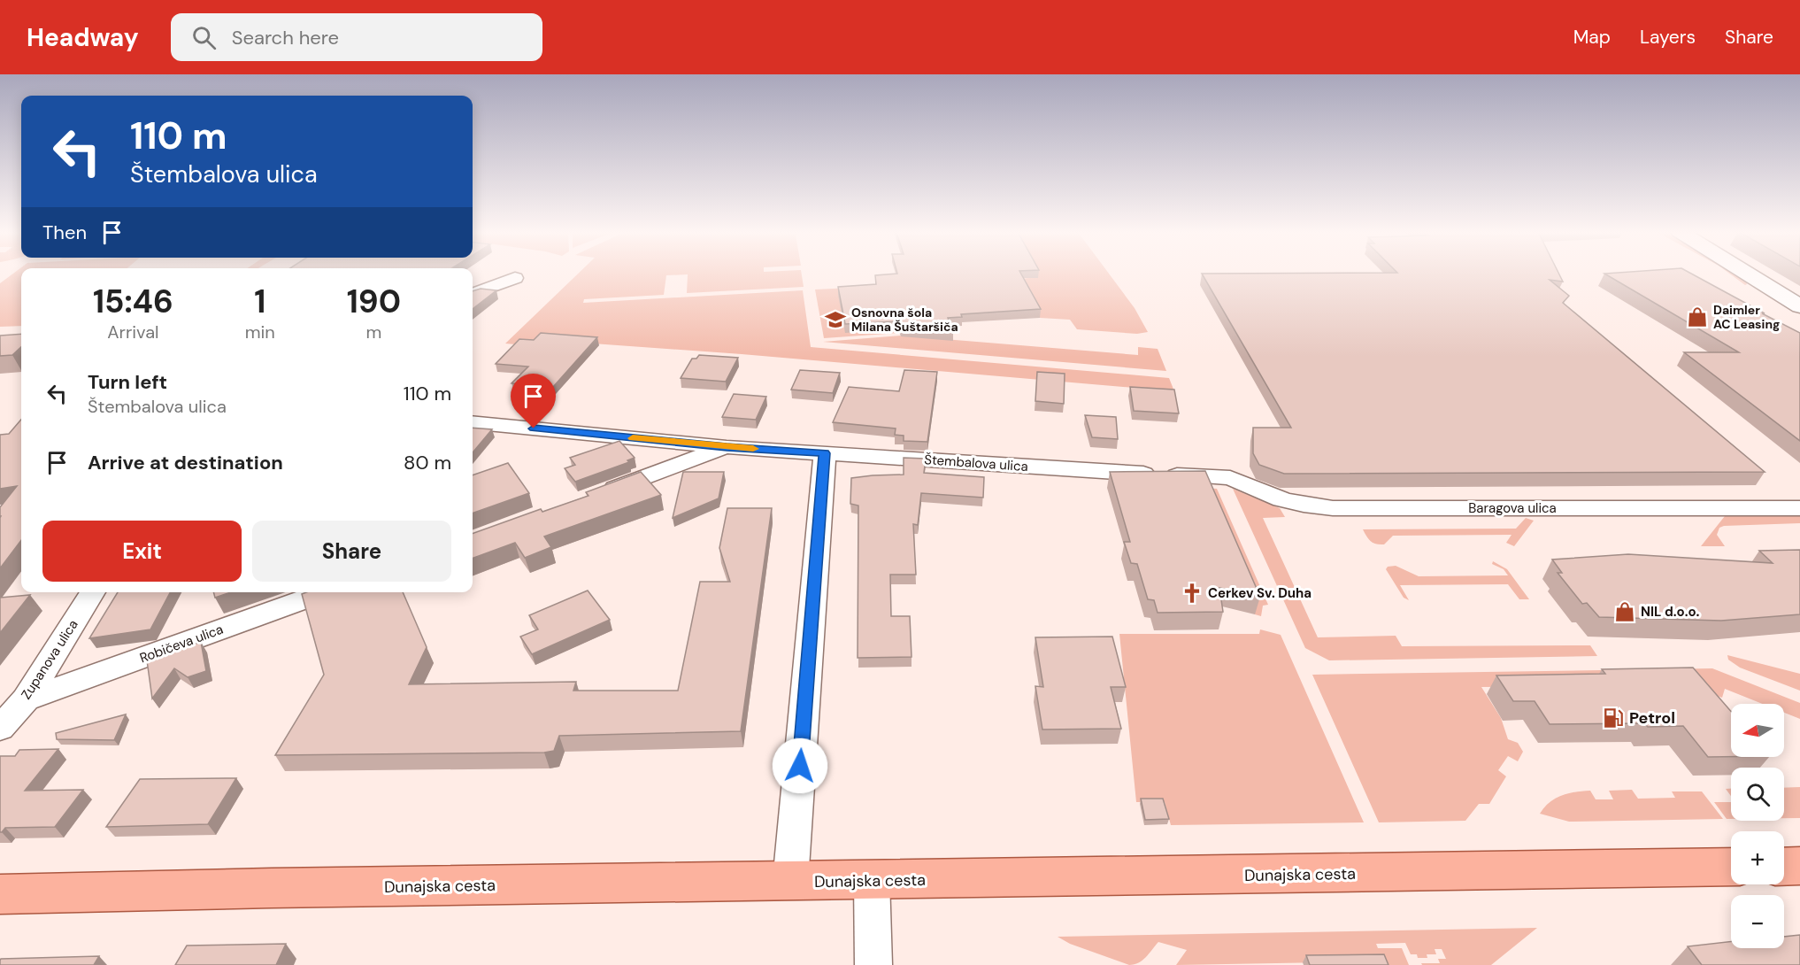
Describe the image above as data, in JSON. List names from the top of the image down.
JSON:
{
  "streets": {
    "main road": ["Dunajska cesta"],
    "street": [
      "Štembalova ulica",
      "Baragova ulica",
      "Robičeva ulica",
      "Zupanova ulica"
    ]
  },
  "crossings": [
    ["Štembalova ulica", "Baragova ulica"],
    ["Robičeva ulica", "Zupanova ulica"]
  ],
  "places": {
    "shop": ["Daimler AC Leasing", "NIL d.o.o."],
    "school or university": ["Osnovna šola Milana Šuštaršiča"],
    "church": ["Cerkev Sv. Duha"],
    "fuel station": ["Petrol"]
  },
  "north": "left",
  "page": {
    "header": "Headway",
    "search": "Search here",
    "nav": ["Map", "Layers", "Share"],
    "turn": ["110 m", "Štembalova ulica"],
    "then": "Then",
    "eta": [
      "15:46",
      "Arrival",
      "1",
      "min",
      "190",
      "m"
    ],
    "list": [
      {
        "name": "Turn left",
        "note": "Štembalova ulica",
        "value": "110 m"
      },
      {
        "name": "Arrive at destination",
        "value": "80 m"
      }
    ],
    "buttons": ["Exit", "Share"],
    "map_buttons": ["+", "−"]
  }
}
